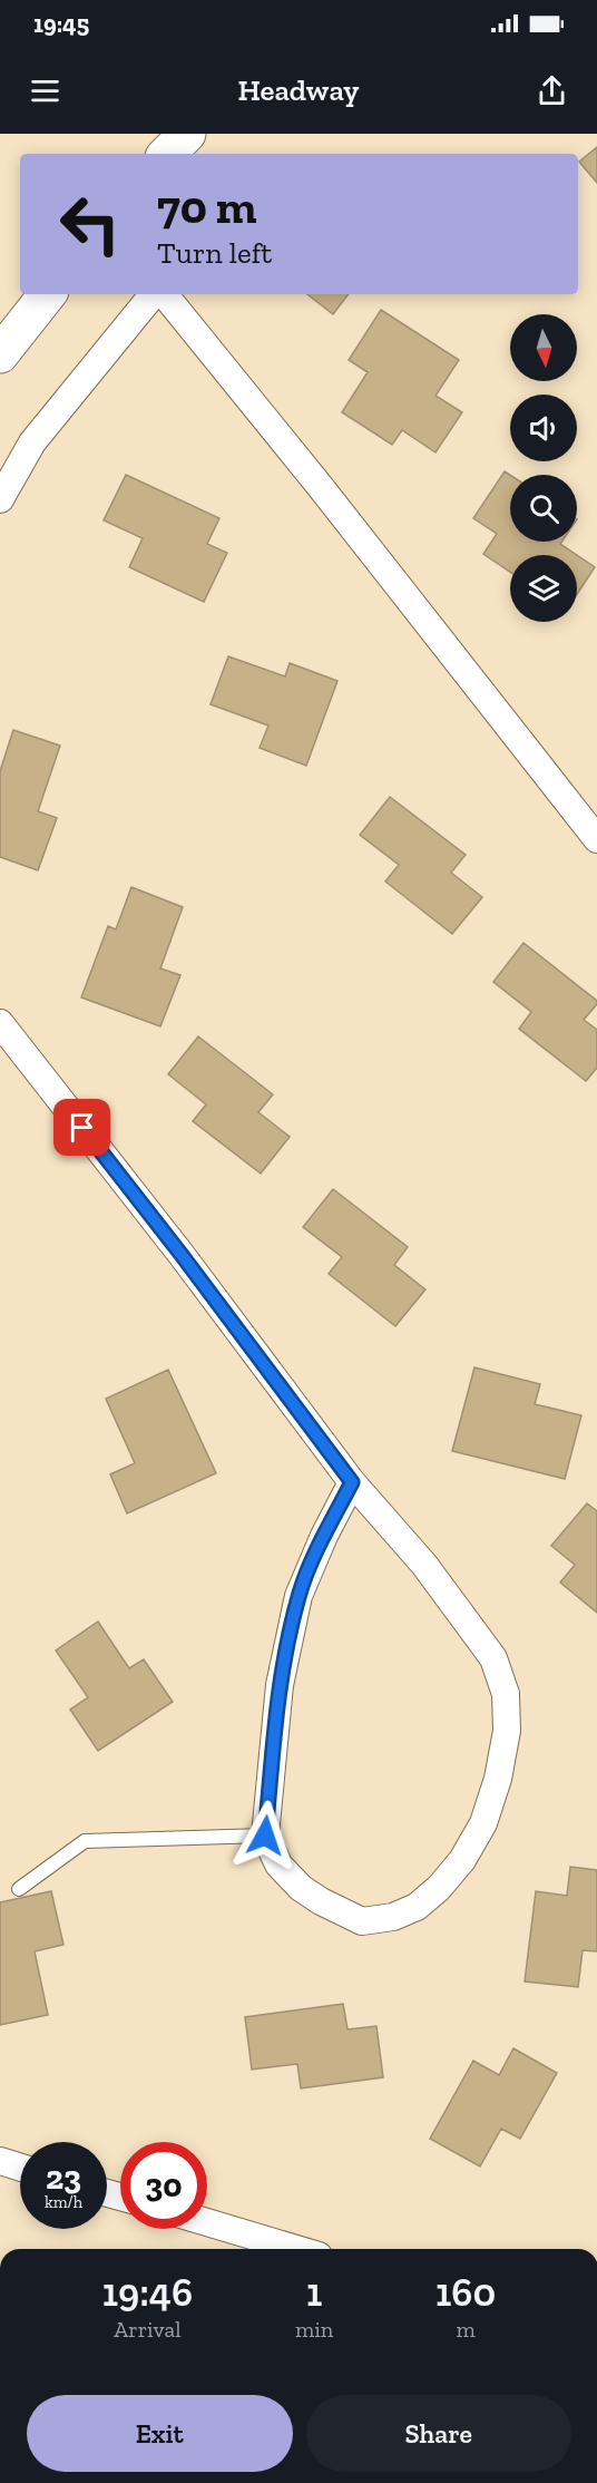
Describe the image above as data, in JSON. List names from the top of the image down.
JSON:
{
  "north": "bottom",
  "page": {
    "status": "19:45",
    "header": "Headway",
    "turn": ["70 m", "Turn left"],
    "speed": "23 km/h",
    "limit": "30",
    "eta": [
      "19:46",
      "Arrival",
      "1",
      "min",
      "160",
      "m"
    ],
    "buttons": ["Exit", "Share"]
  }
}
